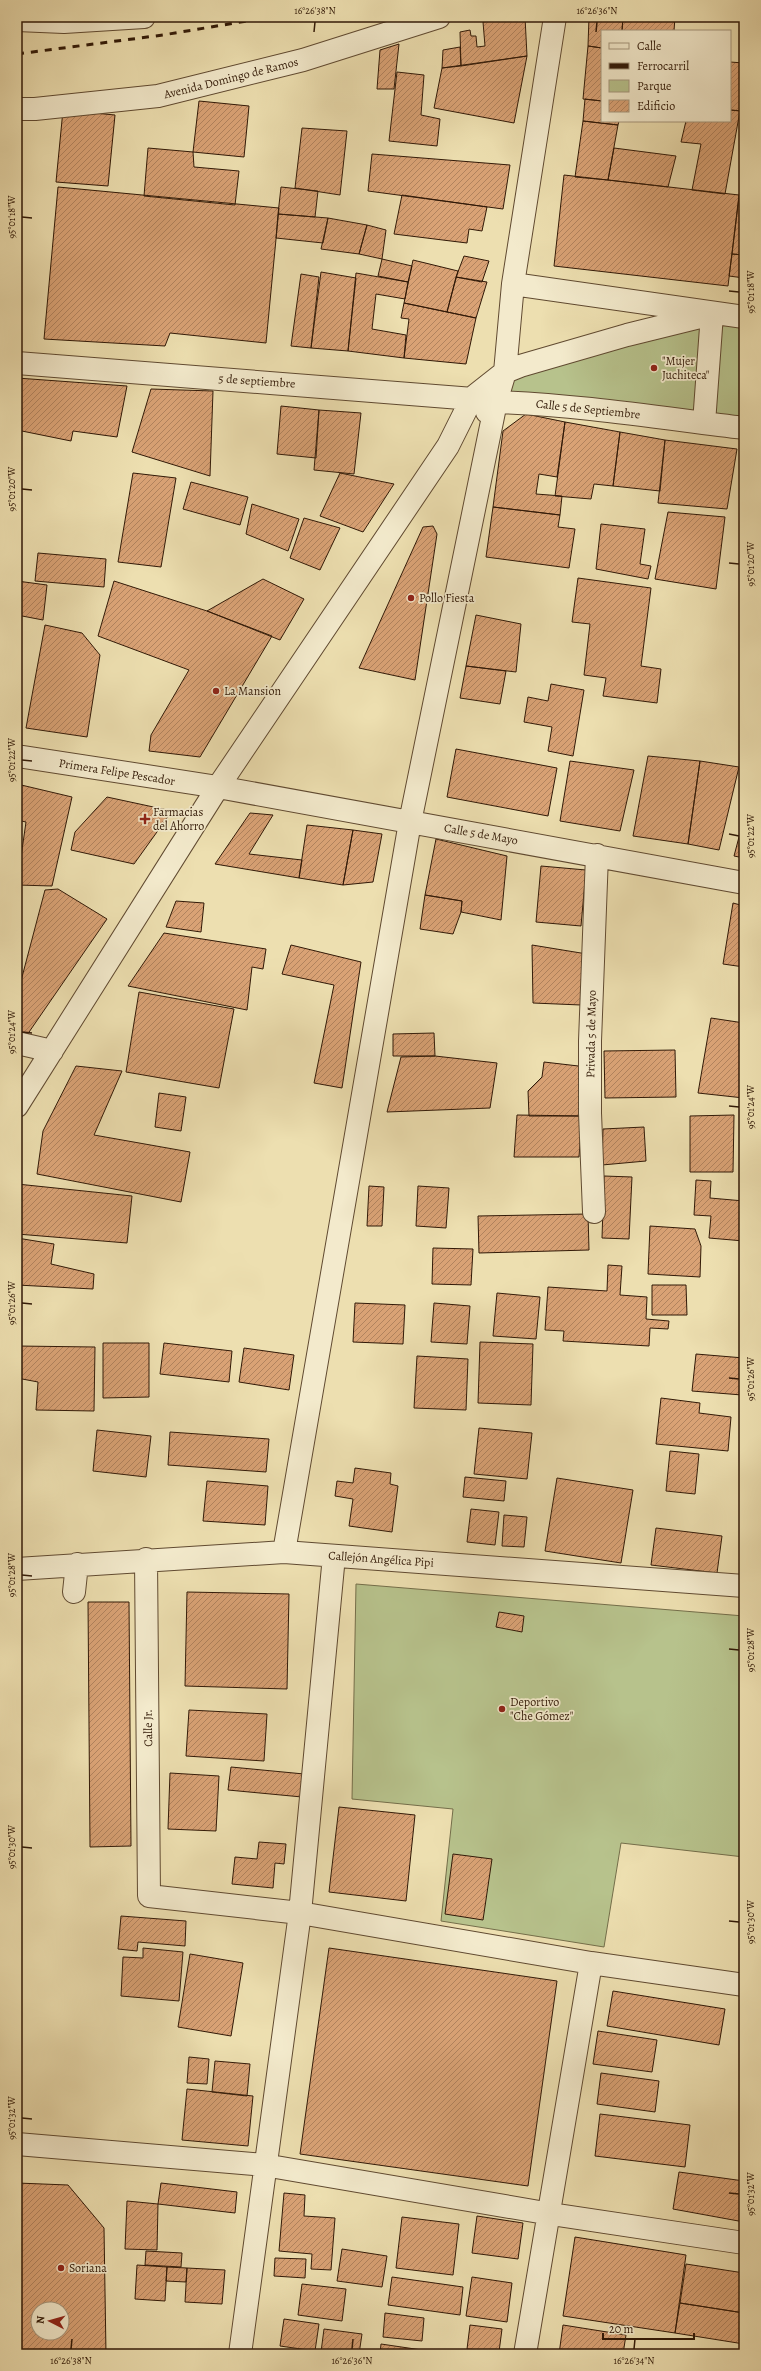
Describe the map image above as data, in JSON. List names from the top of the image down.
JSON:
{
  "streets": {
    "street": [
      "Avenida Domingo de Ramos",
      "5 de septiembre",
      "Calle 5 de Septiembre",
      "Primera Felipe Pescador",
      "Calle 5 de Mayo",
      "Privada 5 de Mayo",
      "Callejón Angélica Pipi",
      "Calle Jr."
    ]
  },
  "crossings": [
    ["5 de septiembre", "Calle 5 de Septiembre"],
    ["Primera Felipe Pescador", "Calle 5 de Mayo"],
    ["Calle 5 de Mayo", "Privada 5 de Mayo"],
    ["Callejón Angélica Pipi", "Calle Jr."]
  ],
  "places": {
    "other": [
      "\"Mujer Juchiteca\"",
      "Pollo Fiesta",
      "La Mansion",
      "Deportivo \"Che Gómez\"",
      "Soriana"
    ],
    "health": ["Farmacias del Ahorro"]
  },
  "legend": [
    "Calle",
    "Ferrocarril",
    "Parque",
    "Edificio"
  ],
  "scale_bar": "20 m",
  "north": "left",
  "coordinates": [
    "16°26'38\"N",
    "16°26'36\"N",
    "95°01'18\"W",
    "95°01'20\"W",
    "95°01'22\"W",
    "95°01'24\"W",
    "95°01'26\"W",
    "95°01'28\"W",
    "95°01'30\"W",
    "95°01'32\"W",
    "16°26'34\"N"
  ]
}
